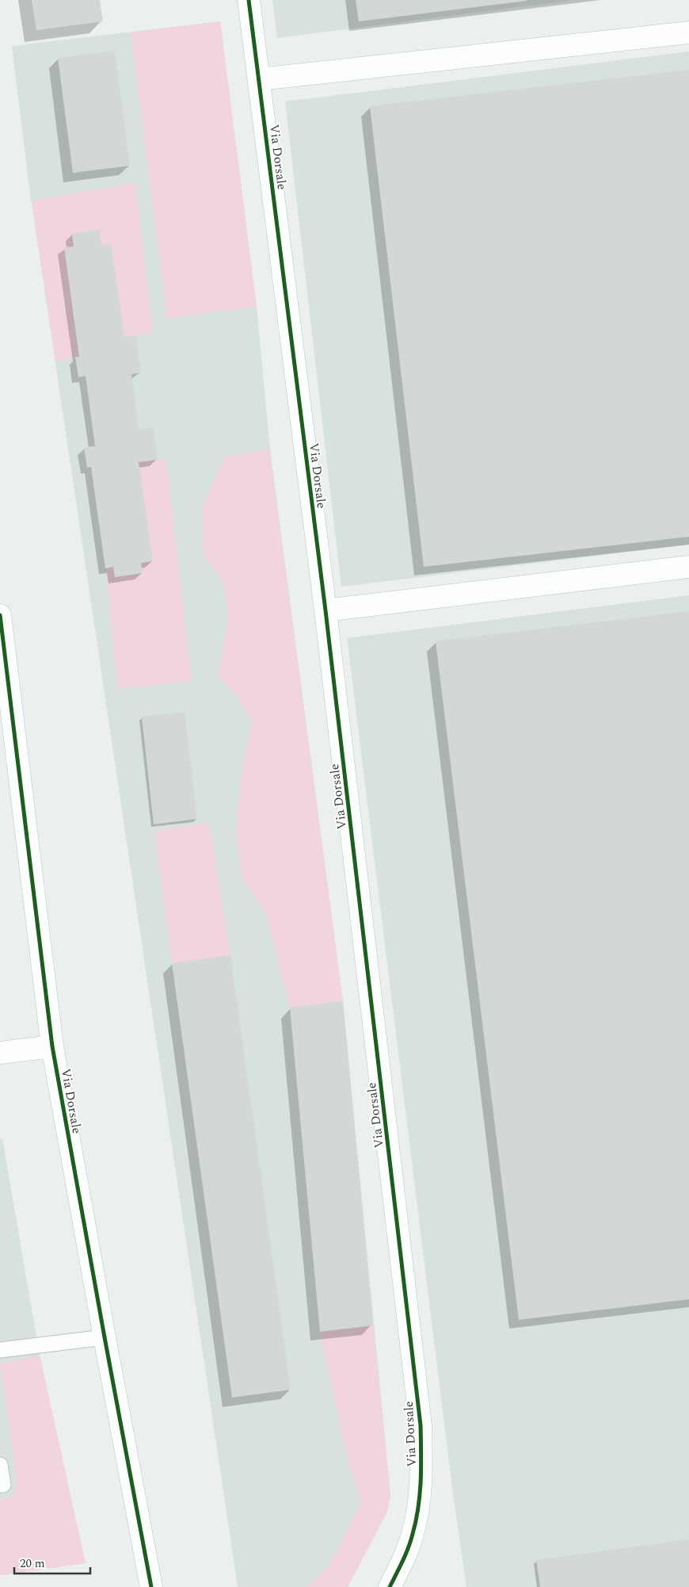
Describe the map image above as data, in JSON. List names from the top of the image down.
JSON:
{
  "streets": {
    "street": ["Via Dorsale"]
  },
  "scale_bar": "20 m"
}
